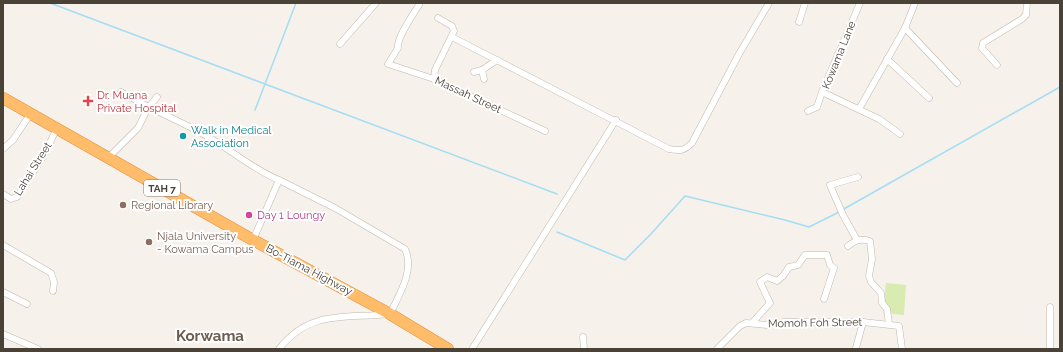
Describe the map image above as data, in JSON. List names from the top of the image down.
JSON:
{
  "streets": {
    "highway": ["TAH 7", "Bo-Tiama Highway"],
    "street": [
      "Kowama Lane",
      "Massah Street",
      "Lahai Street",
      "Momoh Foh Street"
    ]
  },
  "crossings": [
    ["Lahai Street", "Bo-Tiama Highway"]
  ],
  "districts": ["Korwama"],
  "places": {
    "health": ["Dr. Muana Private Hospital"],
    "other": [
      "Walk in Medical Association",
      "Regional Library",
      "Day 1 Loungy",
      "Njala University - Kowama Campus"
    ]
  }
}
